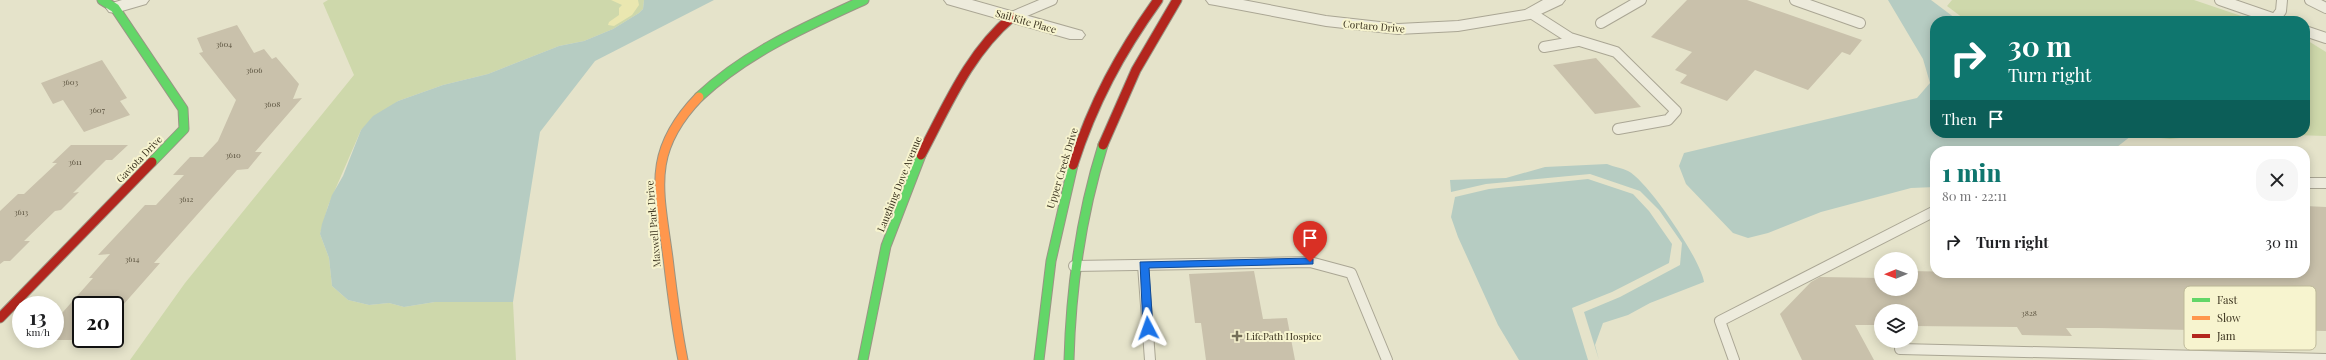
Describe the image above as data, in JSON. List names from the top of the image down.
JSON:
{
  "streets": {
    "street": [
      "Sail Kite Place",
      "Cortaro Drive",
      "Gaviota Drive",
      "Upper Creek Drive",
      "Laughing Dove Avenue",
      "Maxwell Park Drive"
    ]
  },
  "crossings": [
    ["Sail Kite Place", "Laughing Dove Avenue"]
  ],
  "places": {
    "health": ["LifePath Hospice"]
  },
  "house_numbers": [
    "3604",
    "3606",
    "3603",
    "3608",
    "3607",
    "3610",
    "3611",
    "3612",
    "3613",
    "3614",
    "3828"
  ],
  "legend": ["Fast", "Slow", "Jam"],
  "north": "left",
  "page": {
    "turn": ["30 m", "Turn right"],
    "then": "Then",
    "heading": ["1 min", "80 m · 22:11"],
    "list": [
      {
        "name": "Turn right",
        "value": "30 m"
      }
    ],
    "speed": "13 km/h",
    "limit": "20"
  }
}
